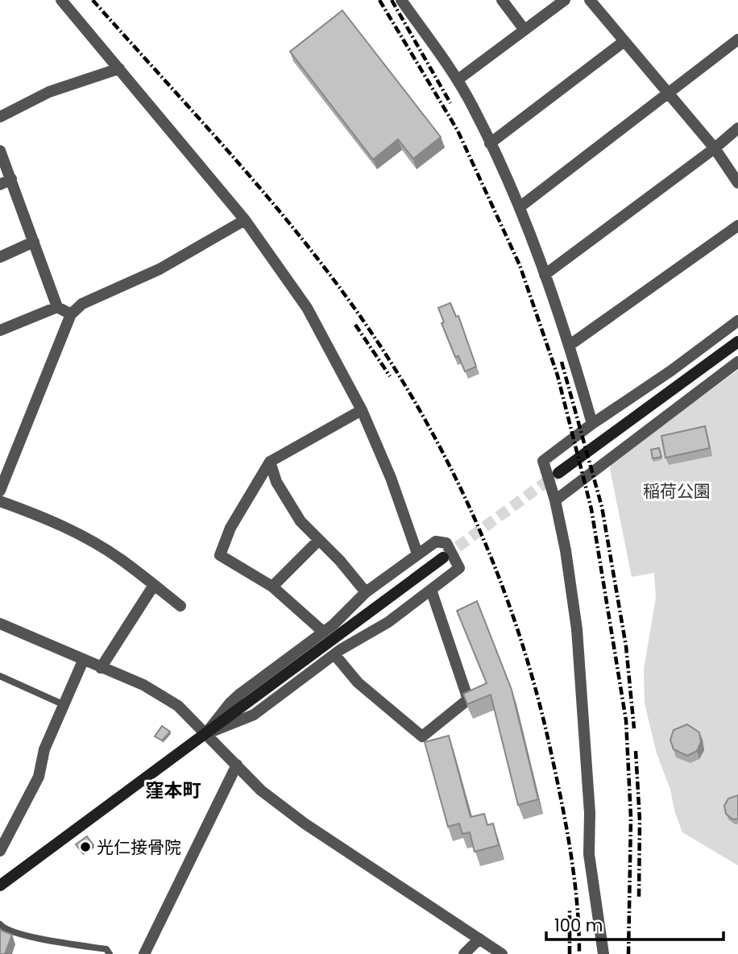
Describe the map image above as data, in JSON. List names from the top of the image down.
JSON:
{
  "districts": ["窪本町"],
  "parks": ["稲荷公園"],
  "places": ["光仁接骨院"],
  "scale_bar": "100 m"
}
